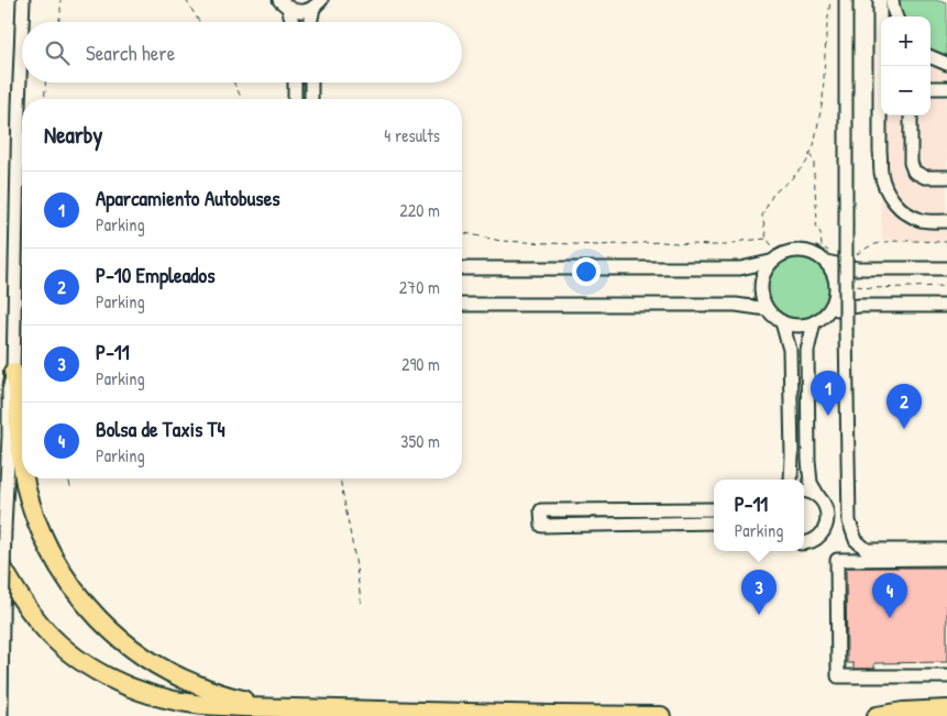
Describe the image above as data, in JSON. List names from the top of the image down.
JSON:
{
  "page": {
    "map_buttons": ["+", "−"],
    "search": "Search here",
    "heading": ["Nearby", "4 results"],
    "list": [
      {
        "mark": "1",
        "name": "Aparcamiento Autobuses",
        "note": "Parking",
        "value": "220 m"
      },
      {
        "mark": "2",
        "name": "P-10 Empleados",
        "note": "Parking",
        "value": "270 m"
      },
      {
        "mark": "3",
        "name": "P-11",
        "note": "Parking",
        "value": "290 m"
      },
      {
        "mark": "4",
        "name": "Bolsa de Taxis T4",
        "note": "Parking",
        "value": "350 m"
      }
    ],
    "pins": [
      "1",
      "2",
      "3",
      "4"
    ],
    "popup": ["P-11", "Parking"]
  }
}
